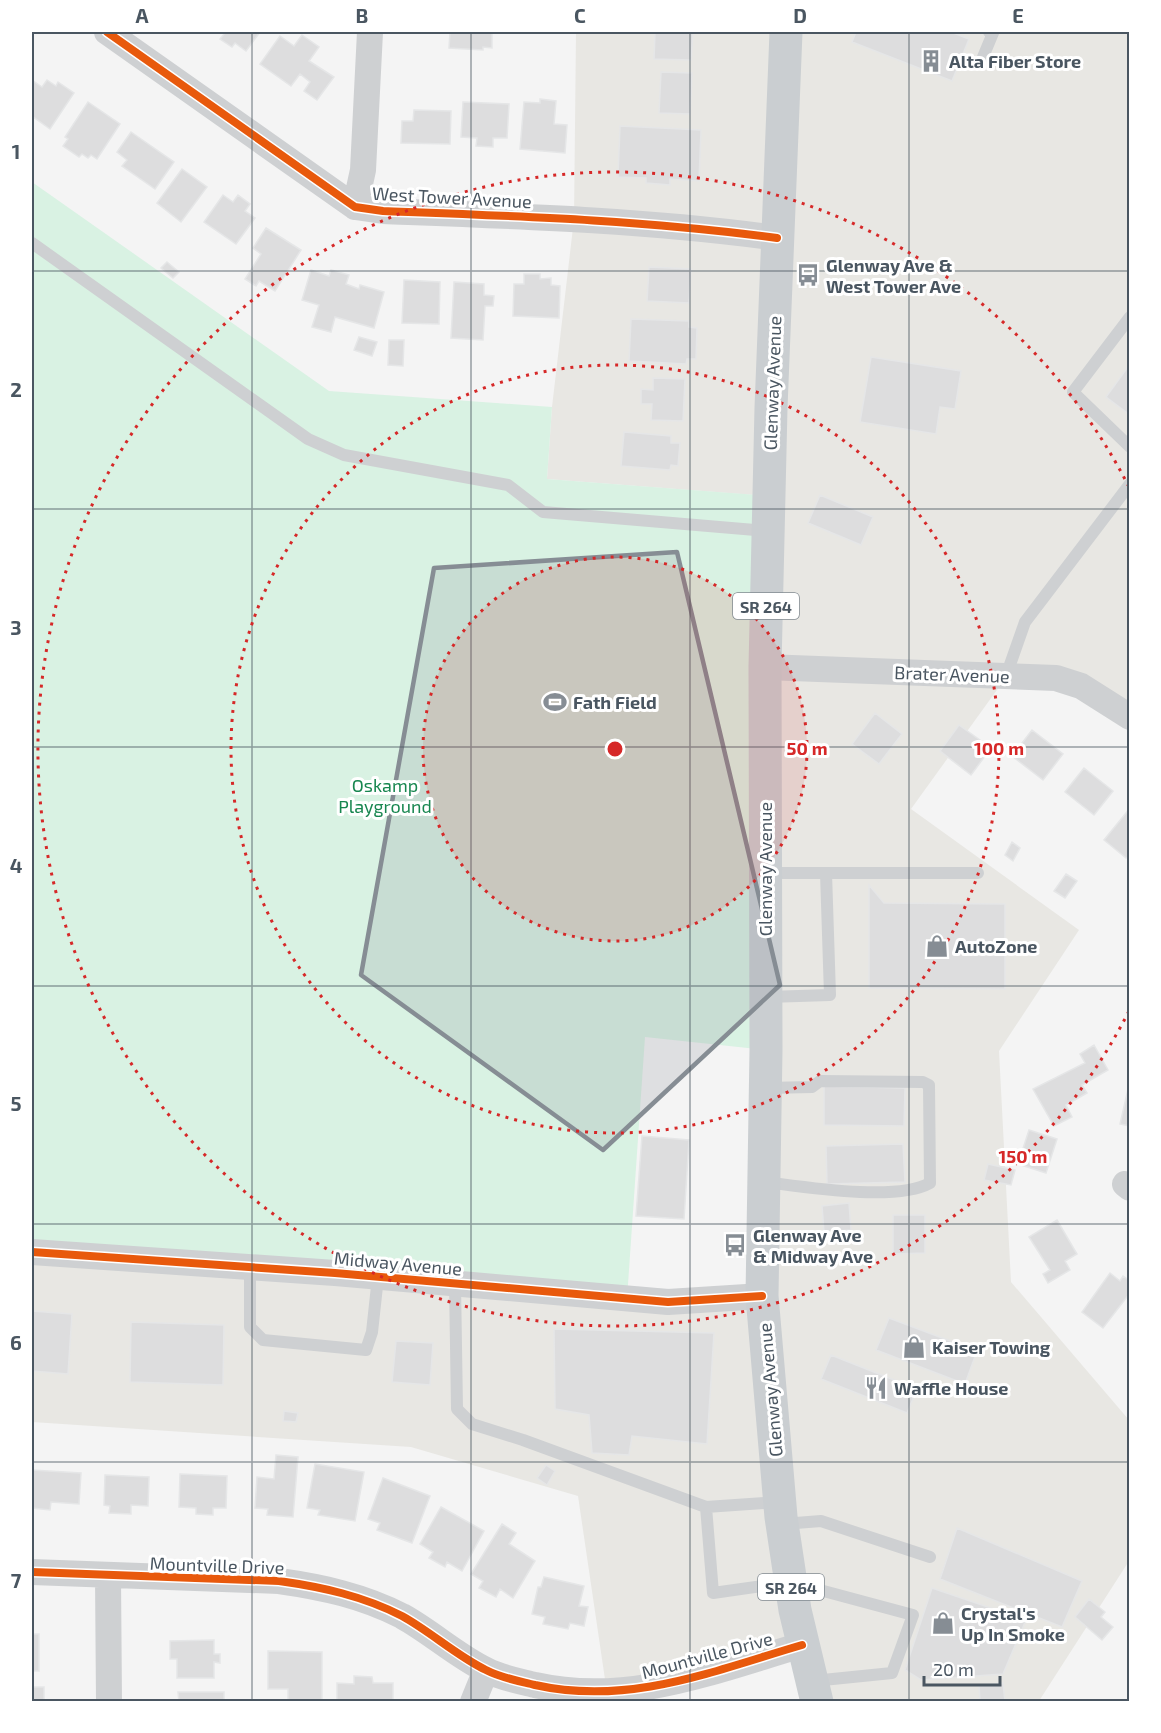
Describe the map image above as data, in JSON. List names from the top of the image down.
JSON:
{
  "streets": {
    "main road": ["Glenway Avenue", "SR 264"],
    "street": [
      "West Tower Avenue",
      "Brater Avenue",
      "Midway Avenue",
      "Mountville Drive"
    ]
  },
  "crossings": [
    ["West Tower Avenue", "Glenway Avenue"],
    ["Glenway Avenue", "Brater Avenue"],
    ["Glenway Avenue", "Midway Avenue"],
    ["Glenway Avenue", "Mountville Drive"]
  ],
  "parks": ["Oskamp Playground"],
  "places": {
    "building": ["Alta Fiber Store"],
    "bus stop": ["Glenway Ave & West Tower Ave", "Glenway Ave & Midway Ave"],
    "sports": ["Fath Field"],
    "shop": ["AutoZone", "Kaiser Towing", "Crystal's Up In Smoke"],
    "restaurant": ["Waffle House"]
  },
  "scale_bar": "20 m",
  "grid": {
    "columns": [
      "A",
      "B",
      "C",
      "D",
      "E"
    ],
    "rows": [
      "1",
      "2",
      "3",
      "4",
      "5",
      "6",
      "7"
    ]
  },
  "rings": ["50 m", "100 m", "150 m"]
}
